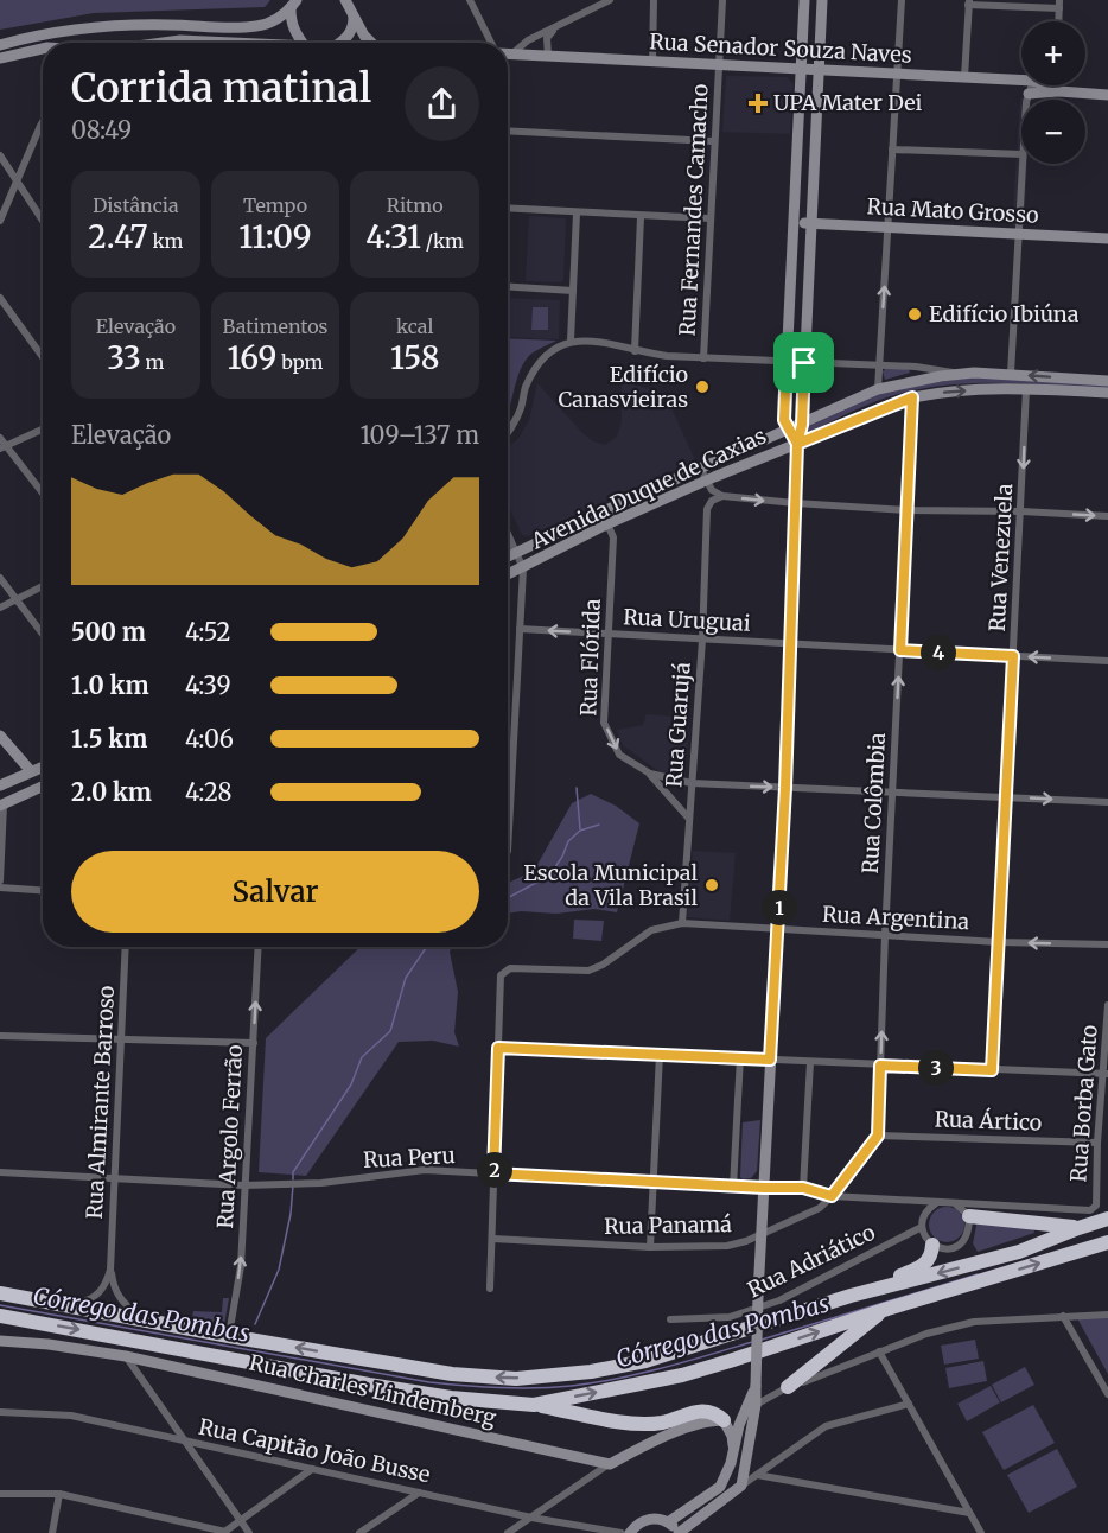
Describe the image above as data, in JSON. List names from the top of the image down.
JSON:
{
  "streets": {
    "main road": [
      "Rua Senador Souza Naves",
      "Rua Mato Grosso",
      "Avenida Duque de Caxias",
      "Rua Charles Lindemberg"
    ],
    "street": [
      "Rua Fernandes Camacho",
      "Rua Venezuela",
      "Rua Uruguai",
      "Rua Flórida",
      "Rua Guarujá",
      "Rua Colômbia",
      "Rua Argentina",
      "Rua Almirante Barroso",
      "Rua Borba Gato",
      "Rua Ártico",
      "Rua Argolo Ferrão",
      "Rua Peru",
      "Rua Panamá",
      "Rua Adriático",
      "Rua Capitão João Busse"
    ]
  },
  "crossings": [
    ["Rua Senador Souza Naves", "Rua Fernandes Camacho"],
    ["Avenida Duque de Caxias", "Rua Venezuela"],
    ["Avenida Duque de Caxias", "Rua Flórida"],
    ["Avenida Duque de Caxias", "Rua Colômbia"],
    ["Rua Venezuela", "Rua Uruguai"],
    ["Rua Venezuela", "Rua Flórida"],
    ["Rua Venezuela", "Rua Argentina"],
    ["Rua Uruguai", "Rua Flórida"],
    ["Rua Uruguai", "Rua Guarujá"],
    ["Rua Uruguai", "Rua Colômbia"],
    ["Rua Flórida", "Rua Guarujá"],
    ["Rua Flórida", "Rua Colômbia"],
    ["Rua Guarujá", "Rua Argentina"],
    ["Rua Colômbia", "Rua Argentina"],
    ["Rua Colômbia", "Rua Ártico"],
    ["Rua Almirante Barroso", "Rua Peru"],
    ["Rua Borba Gato", "Rua Ártico"],
    ["Rua Argolo Ferrão", "Rua Peru"],
    ["Rua Peru", "Rua Panamá"],
    ["Rua Peru", "Rua Adriático"]
  ],
  "one_way": ["Rua Colômbia", "Rua Argolo Ferrão"],
  "water": ["Córrego das Pombas"],
  "places": {
    "health": ["UPA Mater Dei"],
    "other": ["Edifício Ibiúna", "Edifício Canasvieiras", "Escola Municipal da Vila Brasil"]
  },
  "page": {
    "map_buttons": ["+", "−"],
    "heading": ["Corrida matinal", "08:49"],
    "stats": [
      ["Distância", "2.47 km"],
      ["Tempo", "11:09"],
      ["Ritmo", "4:31 /km"],
      ["Elevação", "33 m"],
      ["Batimentos", "169 bpm"],
      ["kcal", "158"]
    ],
    "chart": ["Elevação", "109–137 m"],
    "list": [
      {
        "name": "500 m",
        "note": "4:52"
      },
      {
        "name": "1.0 km",
        "note": "4:39"
      },
      {
        "name": "1.5 km",
        "note": "4:06"
      },
      {
        "name": "2.0 km",
        "note": "4:28"
      }
    ],
    "pins": [
      "4",
      "1",
      "3",
      "2"
    ],
    "buttons": "Salvar"
  }
}
